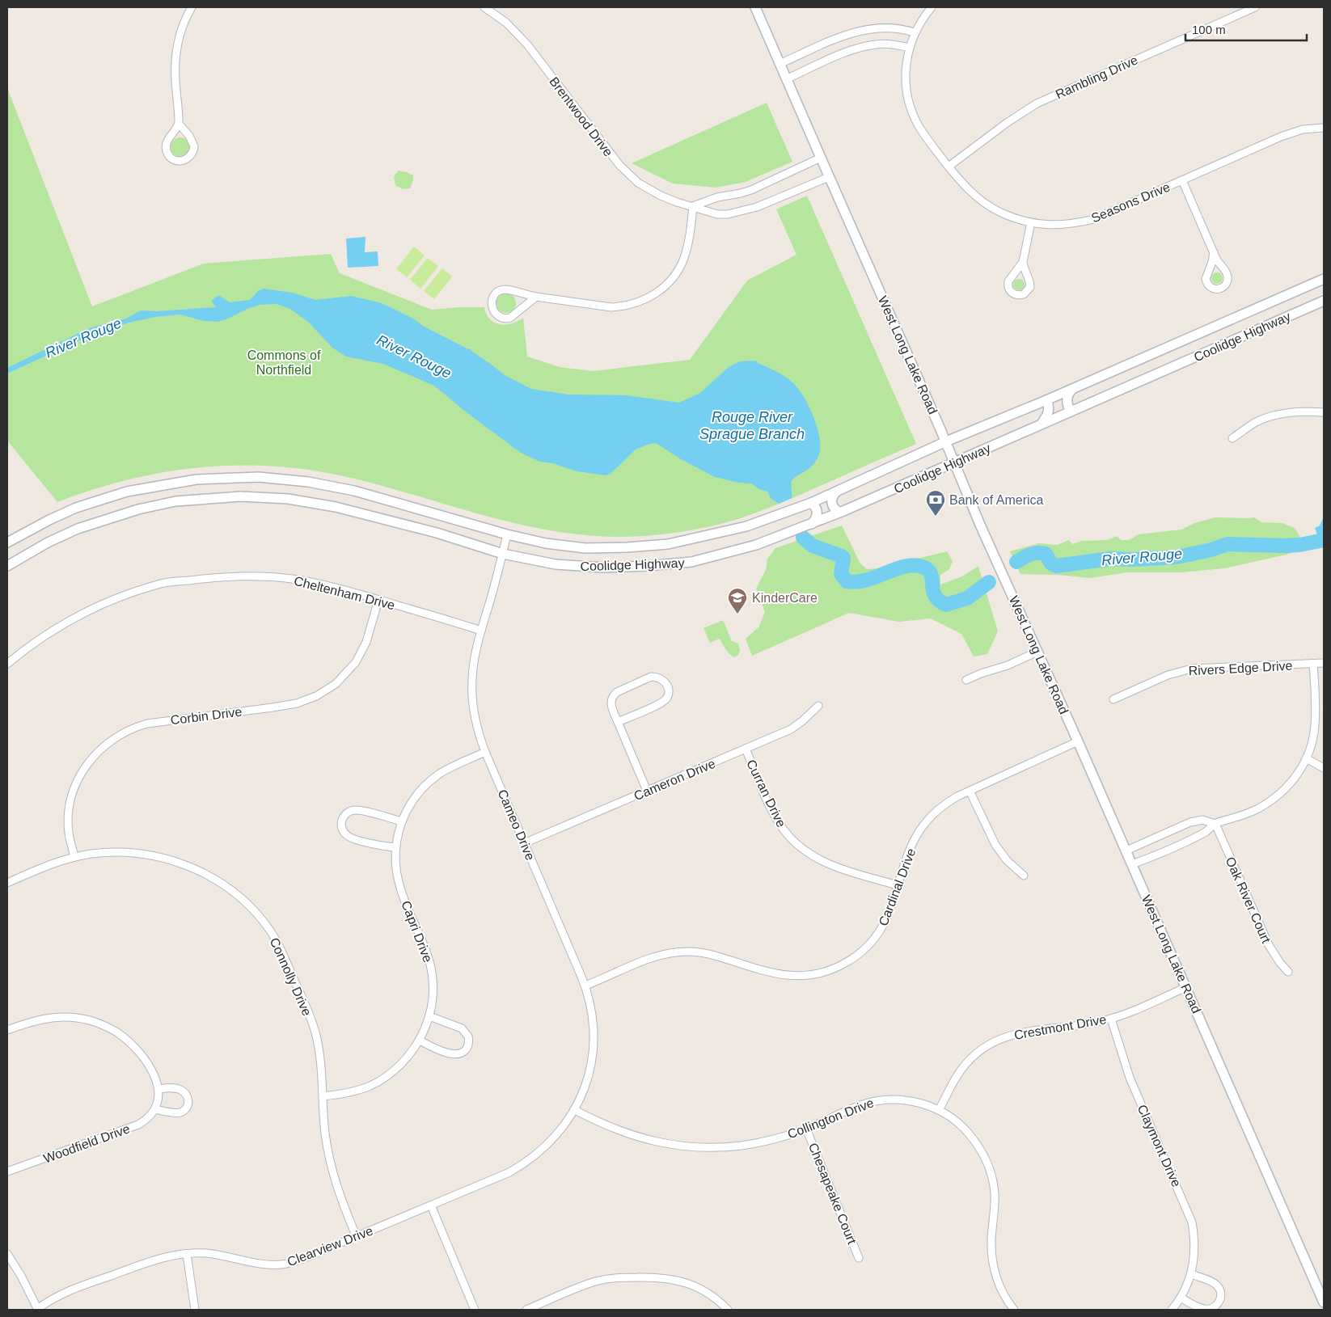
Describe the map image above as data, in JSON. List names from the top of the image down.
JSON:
{
  "streets": {
    "main road": ["Coolidge Highway", "West Long Lake Road"],
    "street": [
      "Rambling Drive",
      "Brentwood Drive",
      "Seasons Drive",
      "Cheltenham Drive",
      "Rivers Edge Drive",
      "Corbin Drive",
      "Cameron Drive",
      "Curran Drive",
      "Cameo Drive",
      "Cardinal Drive",
      "Oak River Court",
      "Capri Drive",
      "Connolly Drive",
      "Crestmont Drive",
      "Collington Drive",
      "Woodfield Drive",
      "Claymont Drive",
      "Chesapeake Court",
      "Clearview Drive"
    ]
  },
  "crossings": [
    ["Rambling Drive", "Seasons Drive"],
    ["Brentwood Drive", "West Long Lake Road"],
    ["Coolidge Highway", "West Long Lake Road"],
    ["Coolidge Highway", "Cameo Drive"],
    ["West Long Lake Road", "Cardinal Drive"],
    ["West Long Lake Road", "Crestmont Drive"],
    ["Cheltenham Drive", "Corbin Drive"],
    ["Cheltenham Drive", "Cameo Drive"],
    ["Corbin Drive", "Connolly Drive"],
    ["Cameron Drive", "Curran Drive"],
    ["Cameron Drive", "Cameo Drive"],
    ["Curran Drive", "Cardinal Drive"],
    ["Cameo Drive", "Cardinal Drive"],
    ["Cameo Drive", "Capri Drive"],
    ["Cameo Drive", "Collington Drive"],
    ["Cameo Drive", "Clearview Drive"],
    ["Capri Drive", "Connolly Drive"],
    ["Connolly Drive", "Clearview Drive"],
    ["Crestmont Drive", "Collington Drive"],
    ["Crestmont Drive", "Claymont Drive"],
    ["Collington Drive", "Chesapeake Court"],
    ["Collington Drive", "Clearview Drive"]
  ],
  "water": ["River Rouge", "Rouge River Sprague Branch"],
  "parks": ["Commons of Northfield"],
  "places": {
    "bank": ["Bank of America"],
    "school or university": ["KinderCare"]
  },
  "scale_bar": "100 m"
}
